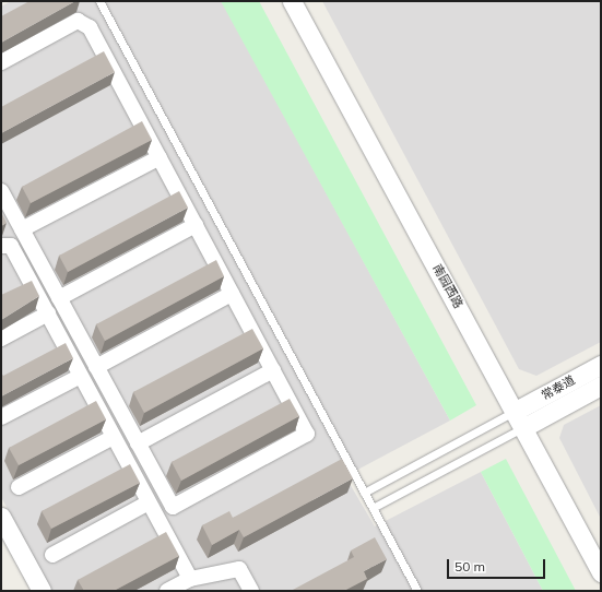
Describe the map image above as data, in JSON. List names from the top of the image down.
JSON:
{
  "streets": {
    "street": ["南园西路", "常泰道"]
  },
  "crossings": [
    ["南园西路", "常泰道"]
  ],
  "scale_bar": "50 m"
}
